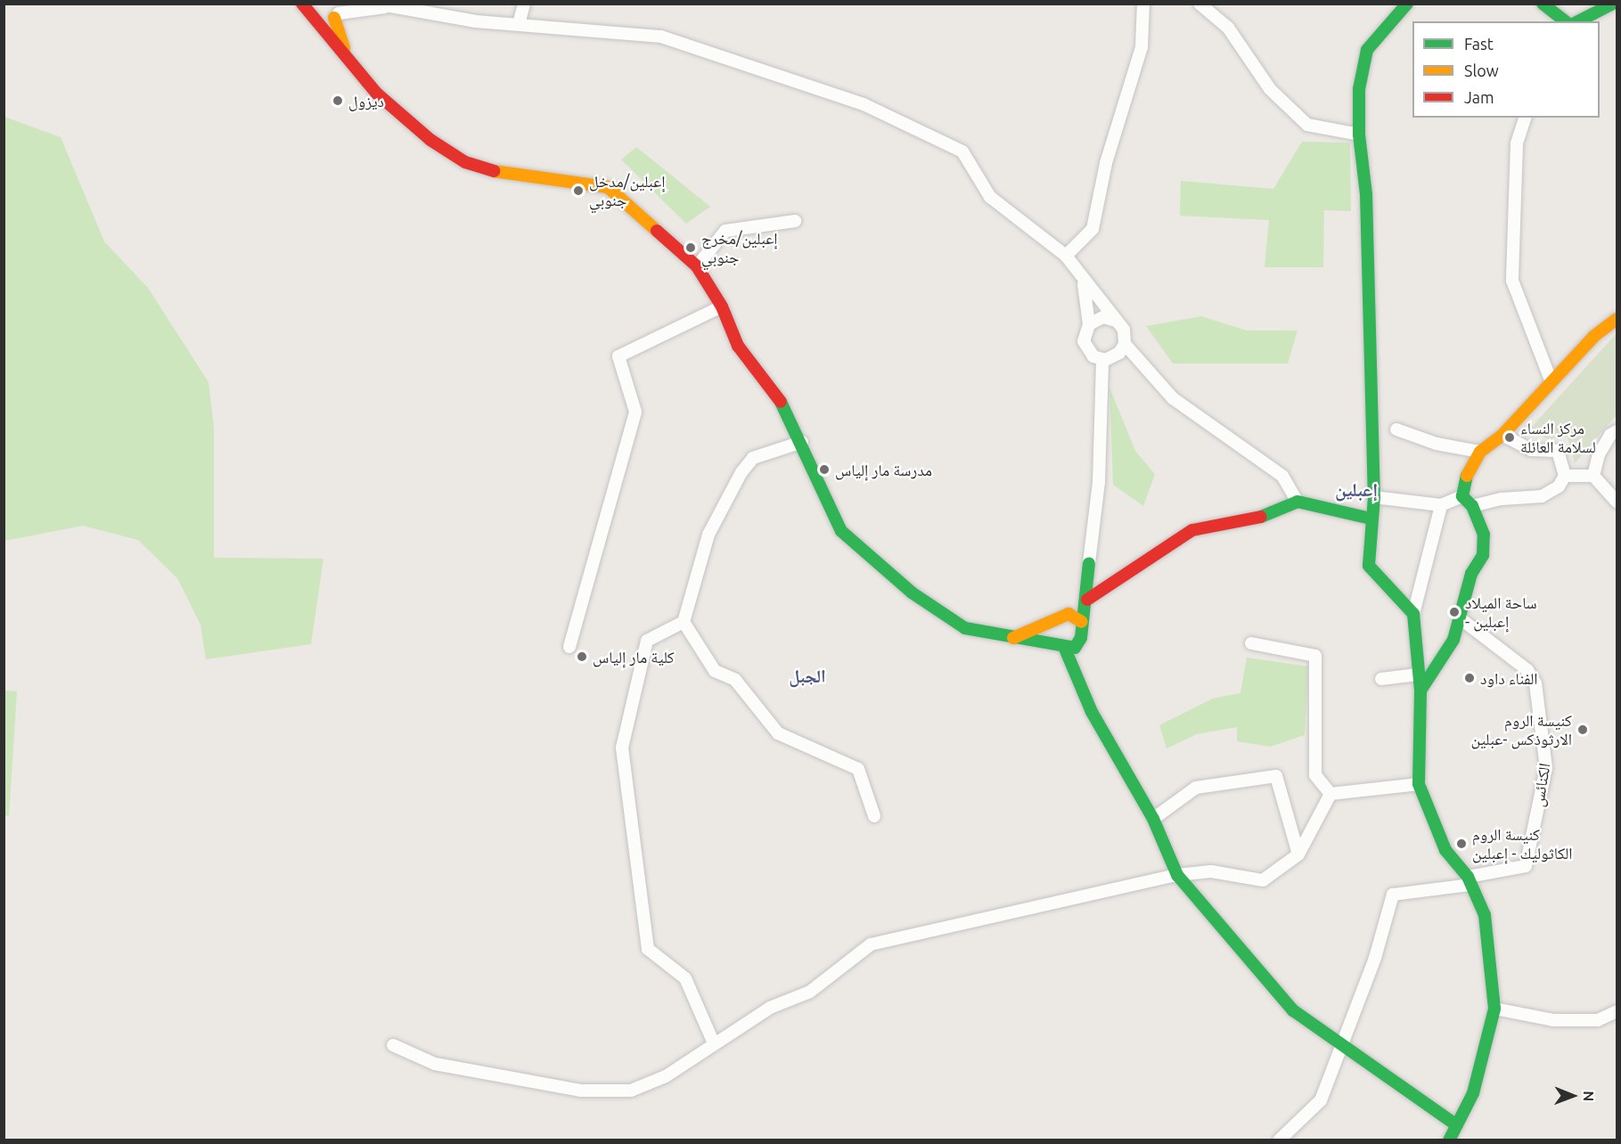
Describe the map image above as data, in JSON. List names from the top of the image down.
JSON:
{
  "streets": {
    "street": ["الكنائس"]
  },
  "districts": ["إعبلين", "الجبل"],
  "places": [
    "ديزول",
    "إعبلين/مدخل جنوبي",
    "إعبلين/مخرج جنوبي",
    "مركز النساء لسلامة العائلة",
    "مدرسة مار إلياس",
    "ساحة الميلاد - إعبلين",
    "كلية مار إلياس",
    "الفناء داود",
    "كنيسة الروم الارثوذكس -عبلين",
    "كنيسة الروم الكاثوليك - إعبلين"
  ],
  "legend": ["Fast", "Slow", "Jam"],
  "north": "right"
}
